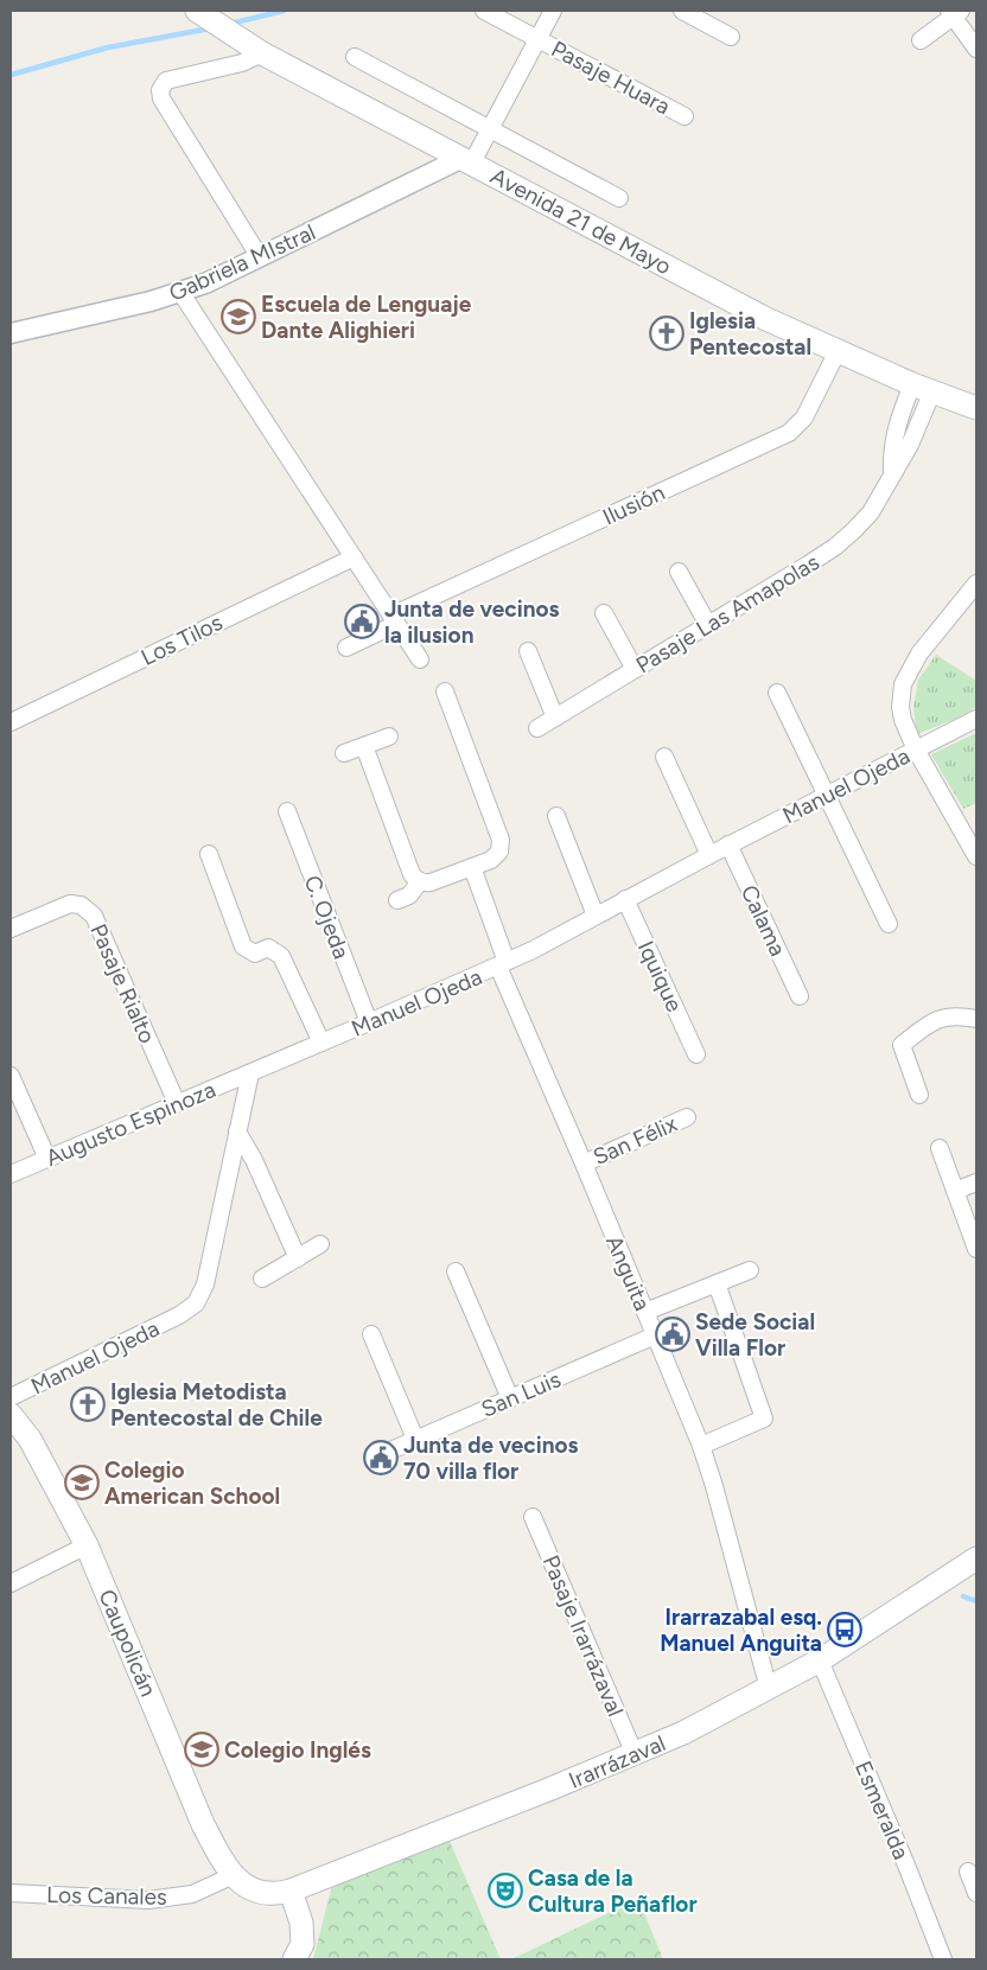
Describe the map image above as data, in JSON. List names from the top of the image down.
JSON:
{
  "streets": {
    "main road": ["Avenida 21 de Mayo", "Caupolicán", "Irarrázaval"],
    "street": [
      "Pasaje Huara",
      "Gabriela MIstral",
      "Ilusión",
      "Pasaje Las Amapolas",
      "Los Tilos",
      "Manuel Ojeda",
      "C. Ojeda",
      "Calama",
      "Iquique",
      "Pasaje Rialto",
      "Augusto Espinoza",
      "San Félix",
      "Anguita",
      "San Luis",
      "Pasaje Irarrázaval",
      "Esmeralda",
      "Los Canales"
    ]
  },
  "crossings": [
    ["Avenida 21 de Mayo", "Gabriela MIstral"],
    ["Avenida 21 de Mayo", "Ilusión"],
    ["Avenida 21 de Mayo", "Pasaje Las Amapolas"],
    ["Manuel Ojeda", "C. Ojeda"],
    ["Manuel Ojeda", "Calama"],
    ["Manuel Ojeda", "Iquique"],
    ["Manuel Ojeda", "Augusto Espinoza"],
    ["Manuel Ojeda", "Anguita"],
    ["Pasaje Rialto", "Augusto Espinoza"],
    ["San Félix", "Anguita"],
    ["Anguita", "San Luis"],
    ["Anguita", "Irarrázaval"],
    ["Pasaje Irarrázaval", "Irarrázaval"],
    ["Caupolicán", "Irarrázaval"],
    ["Caupolicán", "Los Canales"],
    ["Irarrázaval", "Esmeralda"],
    ["Irarrázaval", "Los Canales"]
  ],
  "places": {
    "school or university": ["Escuela de Lenguaje Dante Alighieri", "Colegio American School", "Colegio Inglés"],
    "church": ["Iglesia Pentecostal", "Iglesia Metodista Pentecostal de Chile"],
    "public building": ["Junta de vecinos la ilusion", "Sede Social Villa Flor", "Junta de vecinos 70 villa flor"],
    "bus stop": ["Irarrazabal esq. Manuel Anguita"],
    "theatre": ["Casa de la Cultura Peñaflor"]
  }
}
